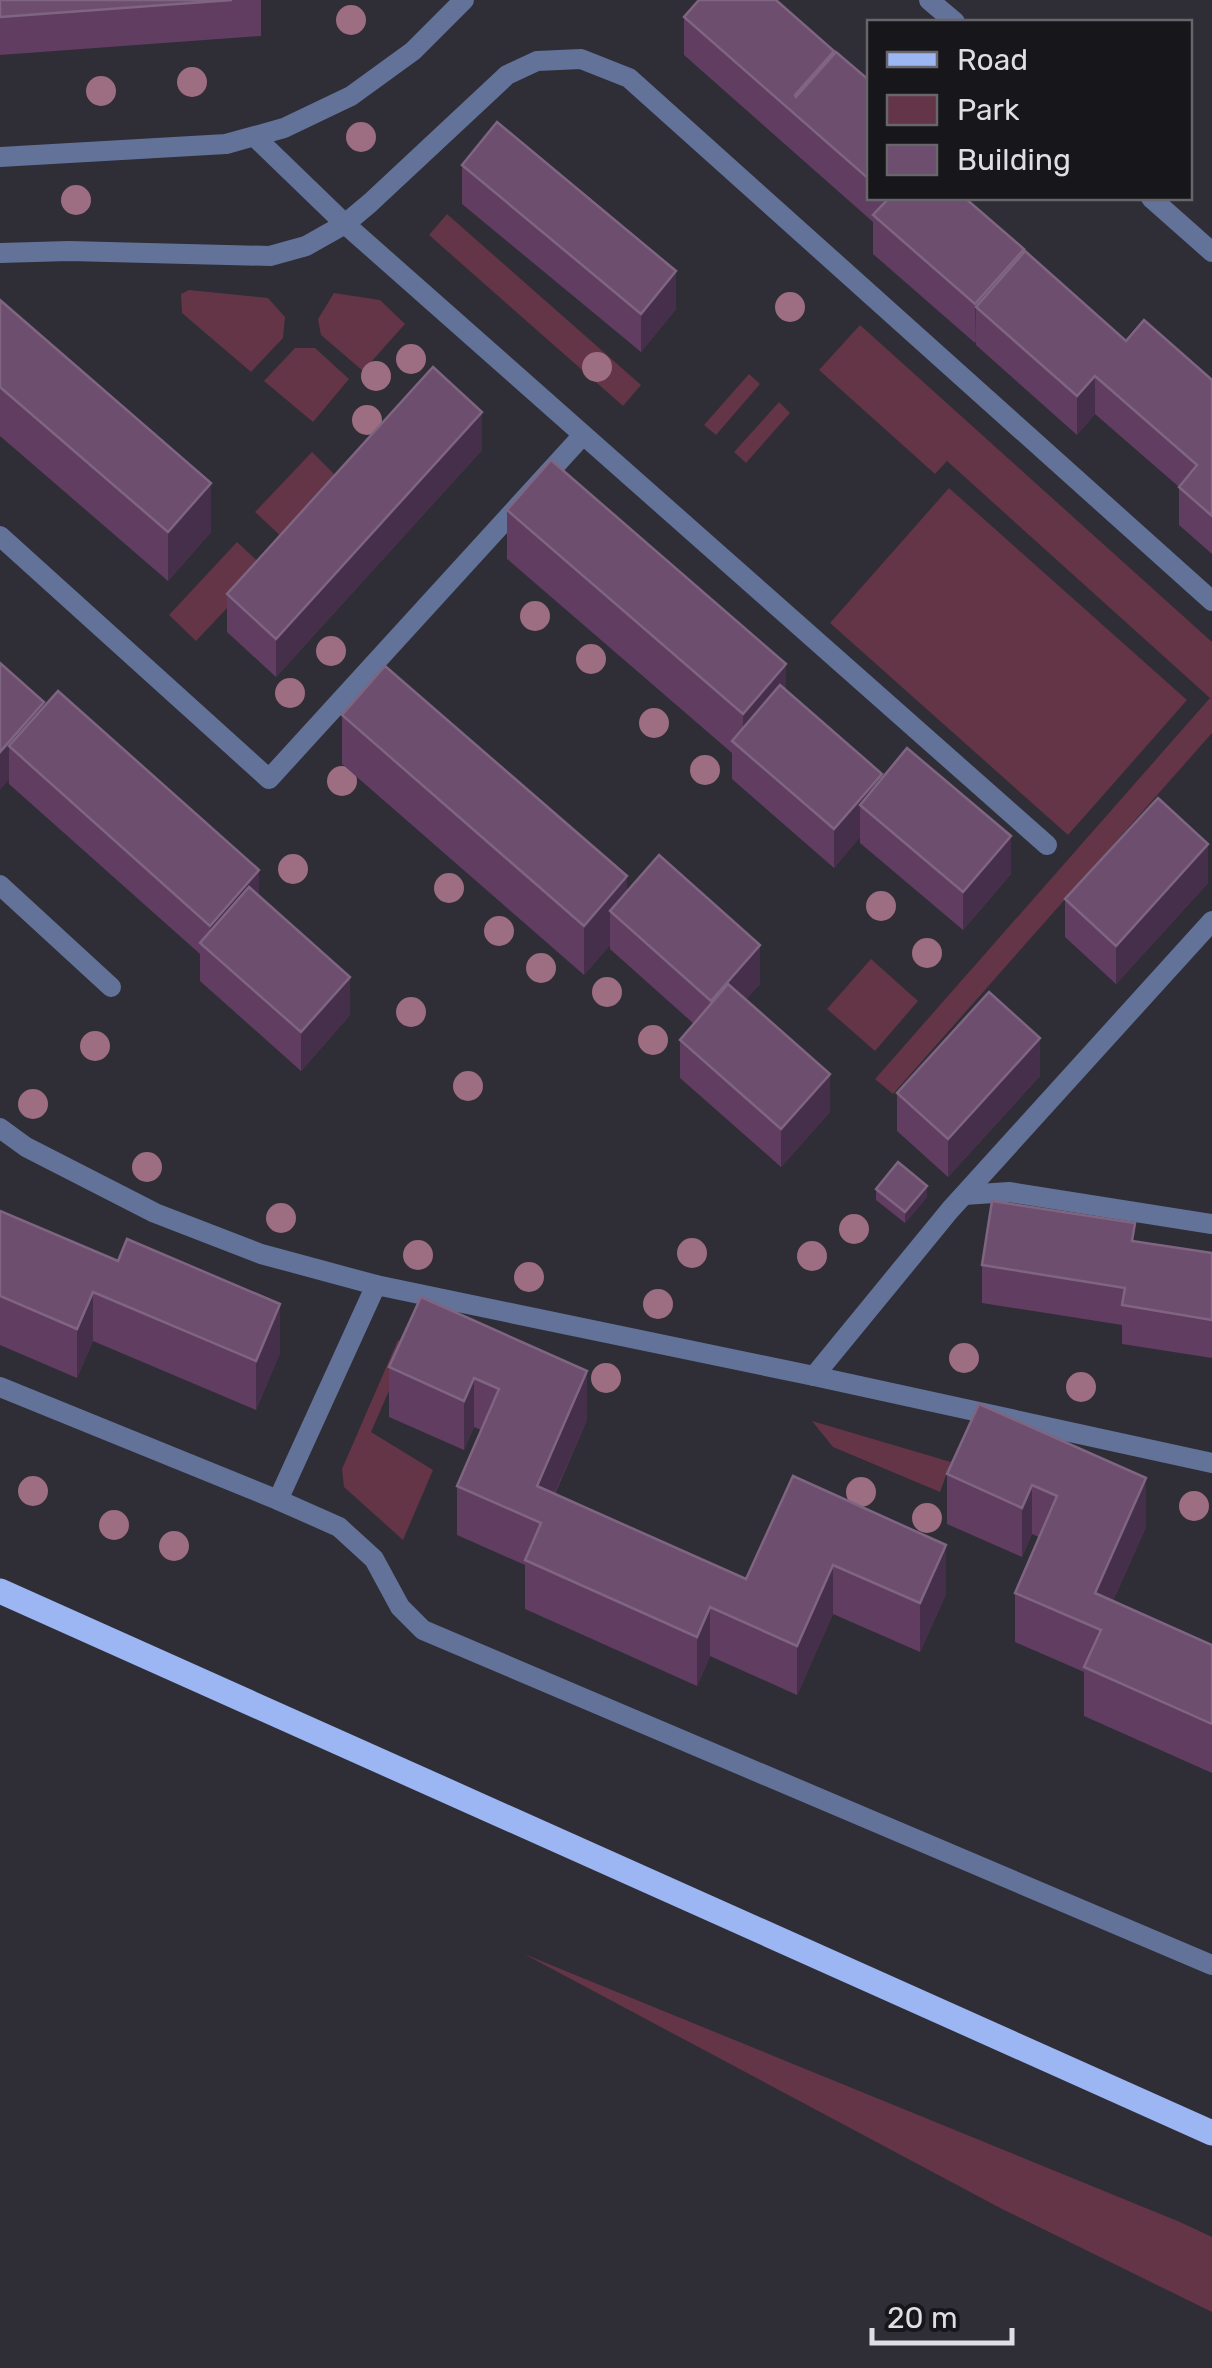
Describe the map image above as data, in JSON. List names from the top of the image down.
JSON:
{
  "legend": ["Road", "Park", "Building"],
  "scale_bar": "20 m"
}
